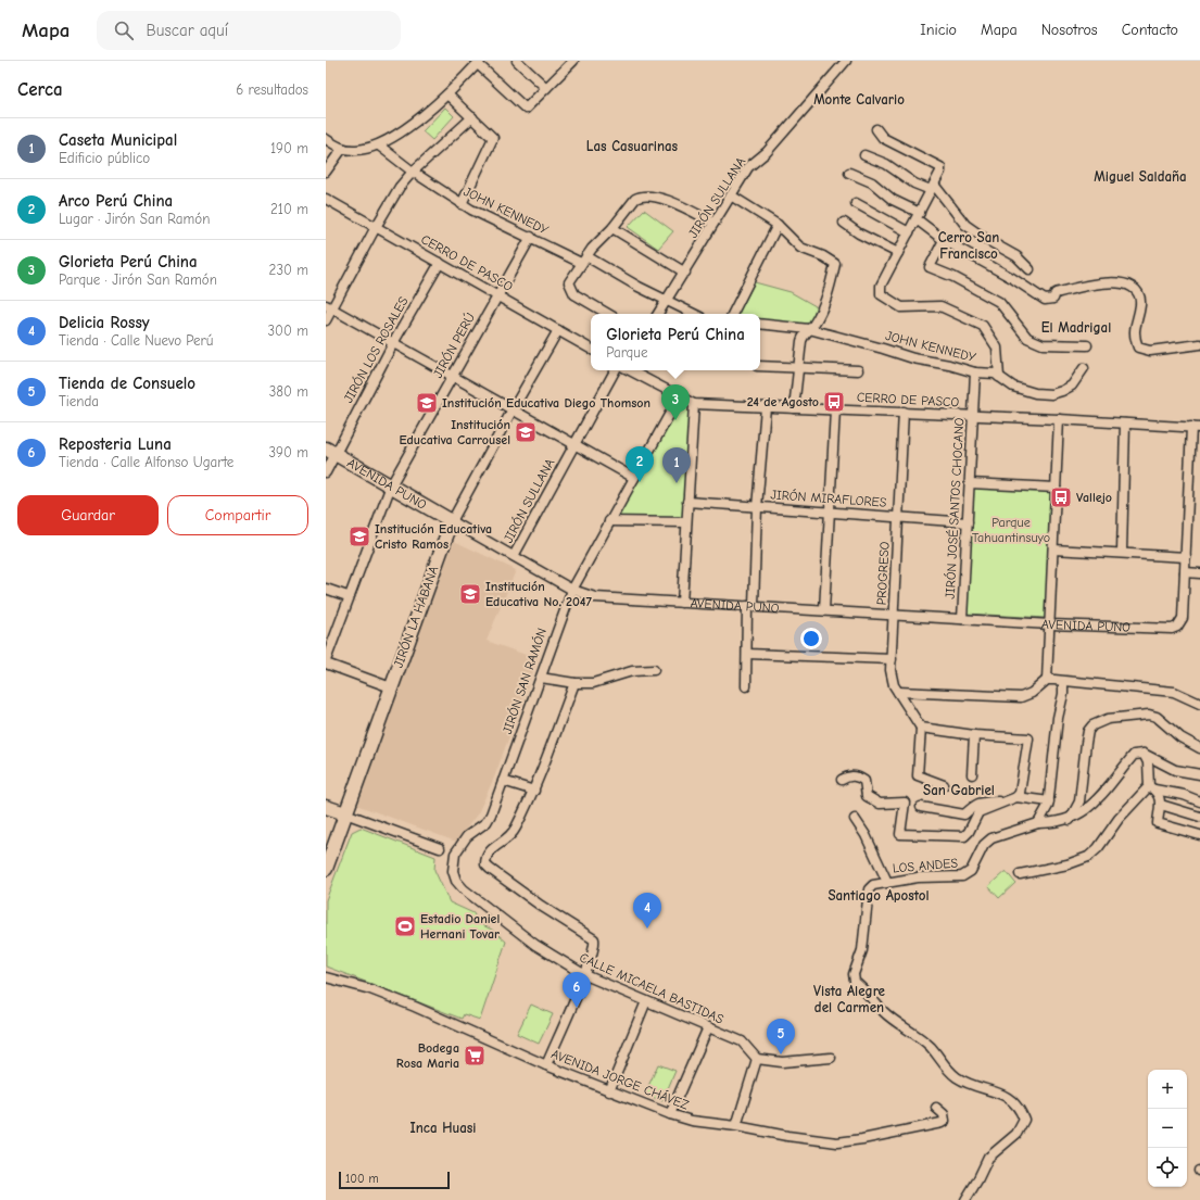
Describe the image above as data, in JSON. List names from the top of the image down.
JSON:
{
  "streets": {
    "street": [
      "JIRÓN SULLANA",
      "JOHN KENNEDY",
      "CERRO DE PASCO",
      "JIRÓN PERÚ",
      "JIRÓN LOS ROSALES",
      "AVENIDA PUNO",
      "JIRÓN MIRAFLORES",
      "JIRÓN JOSÉ SANTOS CHOCANO",
      "PROGRESO",
      "JIRÓN LA HABANA",
      "JIRÓN SAN RAMÓN",
      "LOS ANDES",
      "CALLE MICAELA BASTIDAS",
      "AVENIDA JORGE CHÁVEZ"
    ]
  },
  "crossings": [
    ["JIRÓN SULLANA", "JOHN KENNEDY"],
    ["JIRÓN SULLANA", "AVENIDA PUNO"],
    ["JOHN KENNEDY", "JIRÓN PERÚ"],
    ["JOHN KENNEDY", "JIRÓN JOSÉ SANTOS CHOCANO"],
    ["CERRO DE PASCO", "JIRÓN PERÚ"],
    ["CERRO DE PASCO", "JIRÓN LOS ROSALES"],
    ["CERRO DE PASCO", "JIRÓN JOSÉ SANTOS CHOCANO"],
    ["CERRO DE PASCO", "PROGRESO"],
    ["CERRO DE PASCO", "JIRÓN LA HABANA"],
    ["CERRO DE PASCO", "JIRÓN SAN RAMÓN"],
    ["JIRÓN PERÚ", "AVENIDA PUNO"],
    ["JIRÓN LOS ROSALES", "AVENIDA PUNO"],
    ["AVENIDA PUNO", "JIRÓN JOSÉ SANTOS CHOCANO"],
    ["AVENIDA PUNO", "PROGRESO"],
    ["AVENIDA PUNO", "JIRÓN LA HABANA"],
    ["AVENIDA PUNO", "JIRÓN SAN RAMÓN"],
    ["JIRÓN MIRAFLORES", "JIRÓN JOSÉ SANTOS CHOCANO"],
    ["JIRÓN MIRAFLORES", "PROGRESO"],
    ["JIRÓN SAN RAMÓN", "CALLE MICAELA BASTIDAS"]
  ],
  "districts": [
    "Monte Calvario",
    "Las Casuarinas",
    "Miguel Saldaña",
    "Cerro San Francisco",
    "El Madrigal",
    "San Gabriel",
    "Santiago Apostol",
    "Vista Alegre del Carmen",
    "Inca Huasi"
  ],
  "parks": ["Parque Tahuantinsuyo"],
  "places": {
    "bus stop": ["24 de Agosto", "Vallejo"],
    "school or university": [
      "Institución Educativa Diego Thomson",
      "Institución Educativa Carrousel",
      "Institución Educativa Cristo Ramos",
      "Institución Educativa No. 2047"
    ],
    "sports": ["Estadio Daniel Hernani Tovar"],
    "supermarket": ["Bodega Rosa Maria"]
  },
  "scale_bar": "100 m",
  "page": {
    "header": "Mapa",
    "search": "Buscar aquí",
    "nav": [
      "Inicio",
      "Mapa",
      "Nosotros",
      "Contacto"
    ],
    "heading": ["Cerca", "6 resultados"],
    "list": [
      {
        "mark": "1",
        "name": "Caseta Municipal",
        "note": "Edificio público",
        "value": "190 m"
      },
      {
        "mark": "2",
        "name": "Arco Perú China",
        "note": "Lugar · Jirón San Ramón",
        "value": "210 m"
      },
      {
        "mark": "3",
        "name": "Glorieta Perú China",
        "note": "Parque · Jirón San Ramón",
        "value": "230 m"
      },
      {
        "mark": "4",
        "name": "Delicia Rossy",
        "note": "Tienda · Calle Nuevo Perú",
        "value": "300 m"
      },
      {
        "mark": "5",
        "name": "Tienda de Consuelo",
        "note": "Tienda",
        "value": "380 m"
      },
      {
        "mark": "6",
        "name": "Reposteria Luna",
        "note": "Tienda · Calle Alfonso Ugarte",
        "value": "390 m"
      }
    ],
    "popup": ["Glorieta Perú China", "Parque"],
    "pins": [
      "3",
      "2",
      "1",
      "4",
      "6",
      "5"
    ],
    "buttons": ["Guardar", "Compartir"],
    "map_buttons": ["+", "−"],
    "scale": "100 m"
  }
}
